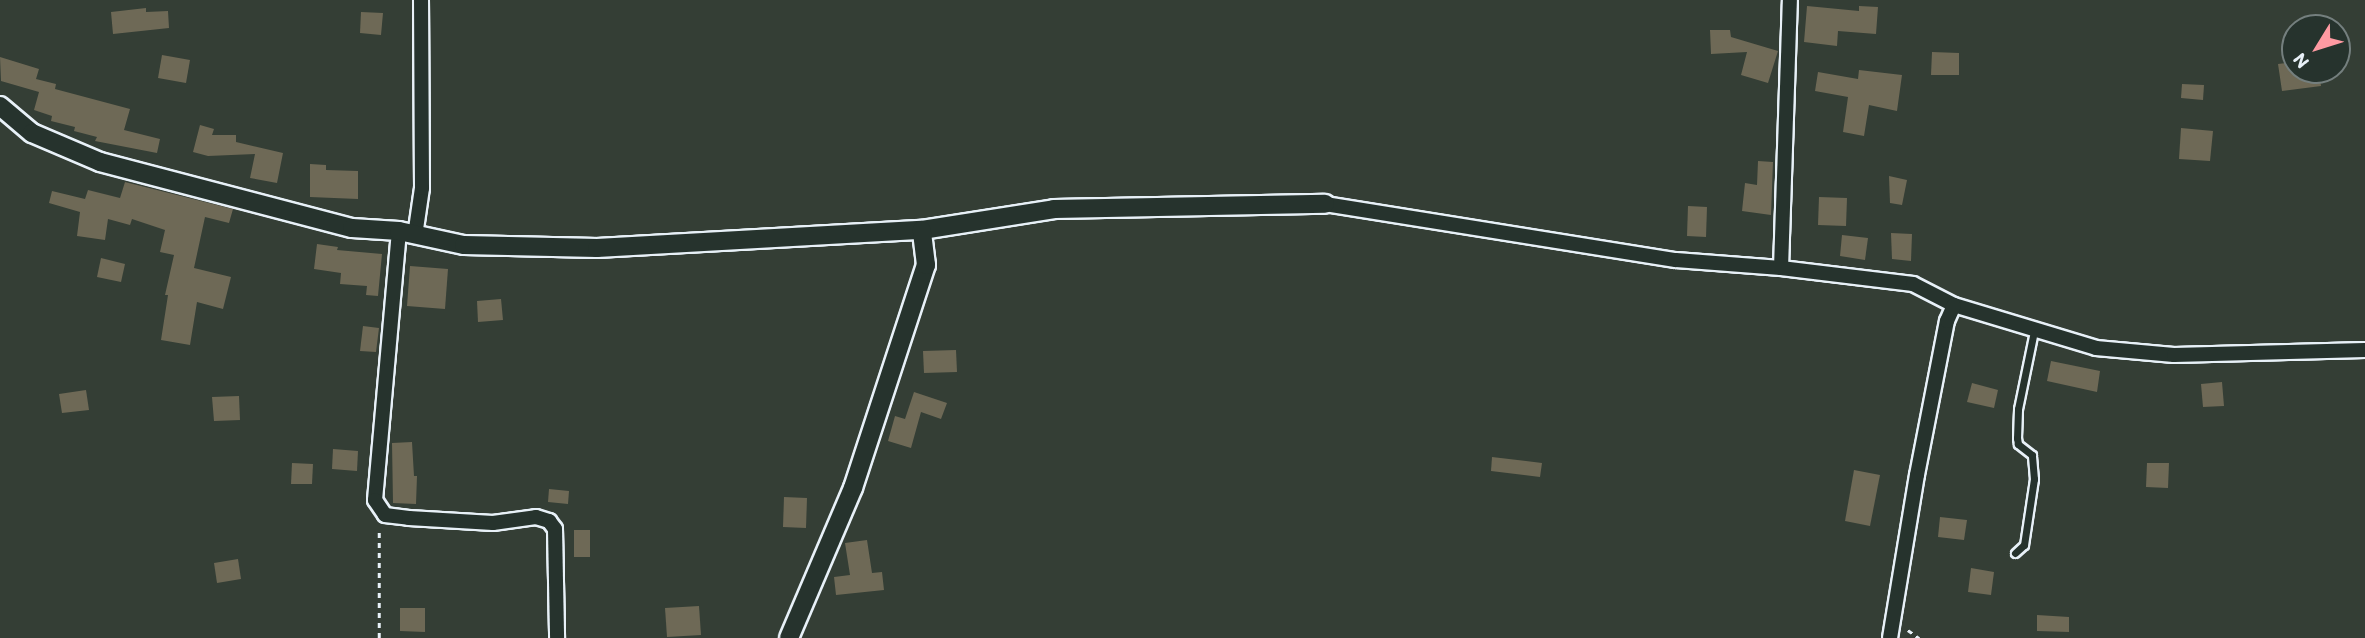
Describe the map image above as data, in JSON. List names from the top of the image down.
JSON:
{
  "north": "bottom left"
}
